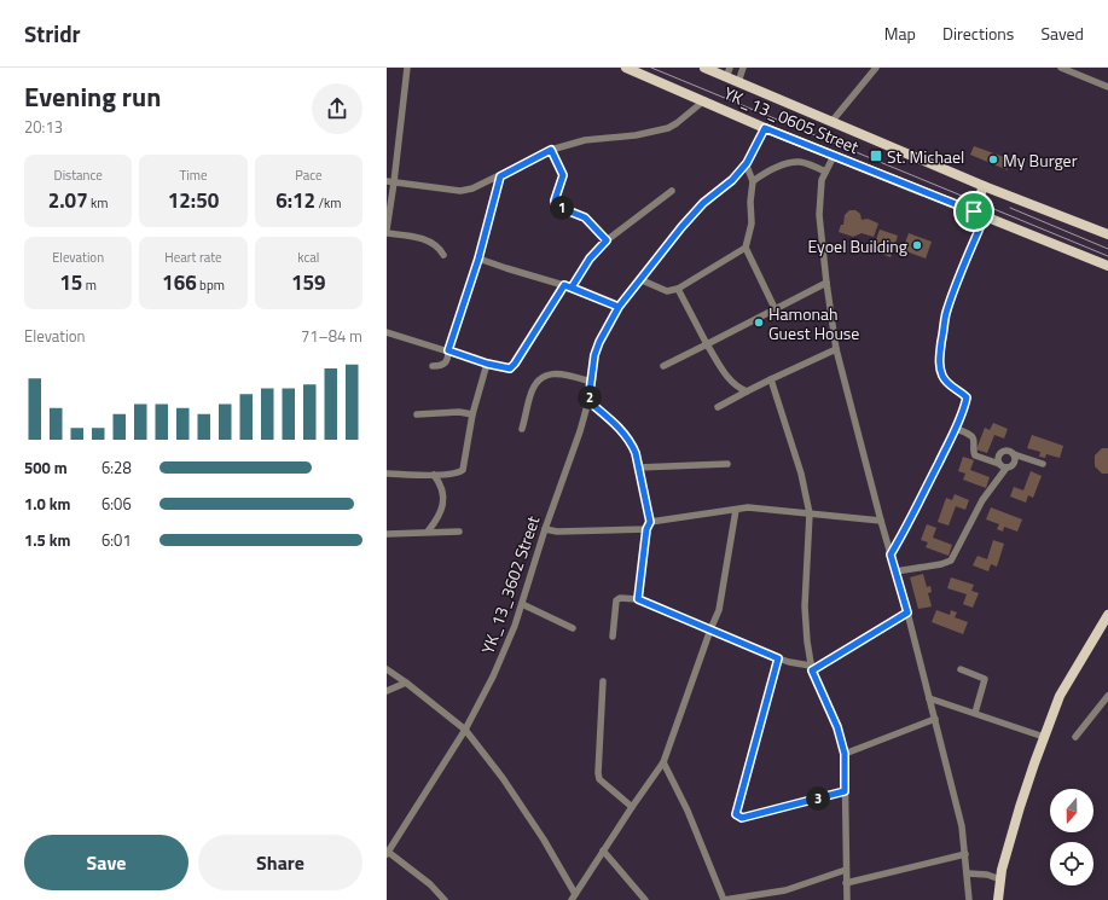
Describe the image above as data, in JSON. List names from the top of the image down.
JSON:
{
  "streets": {
    "main road": ["YK_13_0605 Street"],
    "street": ["YK_13_3602 Street"]
  },
  "crossings": [
    ["YK_13_0605 Street", "YK_13_3602 Street"]
  ],
  "places": {
    "transit": ["St. Michael"],
    "other": ["My Burger", "Eyoel Building", "Hamonah Guest House"]
  },
  "north": "bottom",
  "page": {
    "header": "Stridr",
    "nav": ["Map", "Directions", "Saved"],
    "heading": ["Evening run", "20:13"],
    "stats": [
      ["Distance", "2.07 km"],
      ["Time", "12:50"],
      ["Pace", "6:12 /km"],
      ["Elevation", "15 m"],
      ["Heart rate", "166 bpm"],
      ["kcal", "159"]
    ],
    "pins": ["1", "2", "3"],
    "chart": ["Elevation", "71–84 m"],
    "list": [
      {
        "name": "500 m",
        "note": "6:28"
      },
      {
        "name": "1.0 km",
        "note": "6:06"
      },
      {
        "name": "1.5 km",
        "note": "6:01"
      }
    ],
    "buttons": ["Save", "Share"]
  }
}
